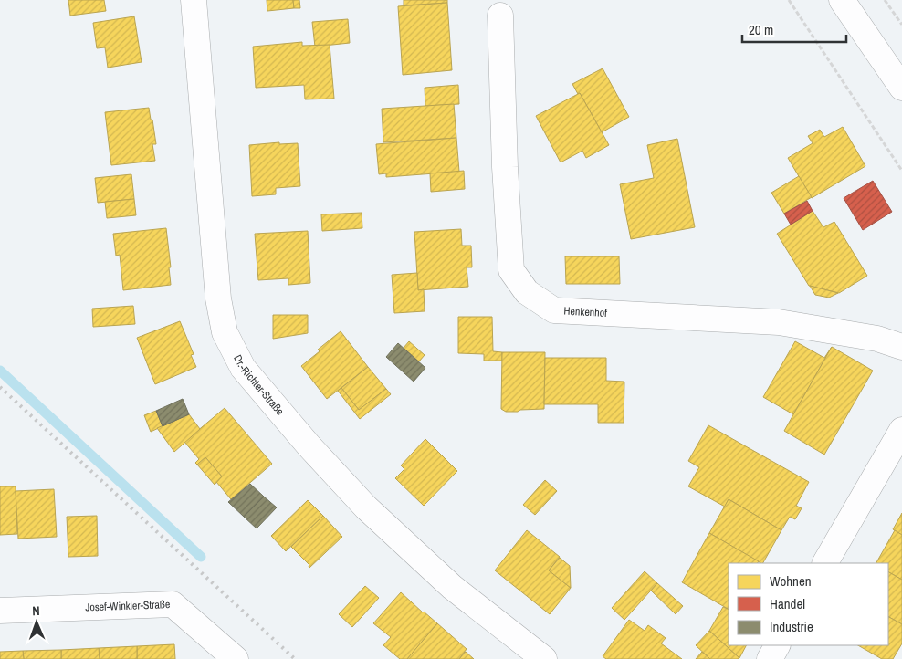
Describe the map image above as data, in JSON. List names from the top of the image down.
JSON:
{
  "streets": {
    "street": ["Henkenhof", "Dr.-Richter-Straße", "Josef-Winkler-Straße"]
  },
  "legend": ["Wohnen", "Handel", "Industrie"],
  "scale_bar": "20 m",
  "north": "top"
}
